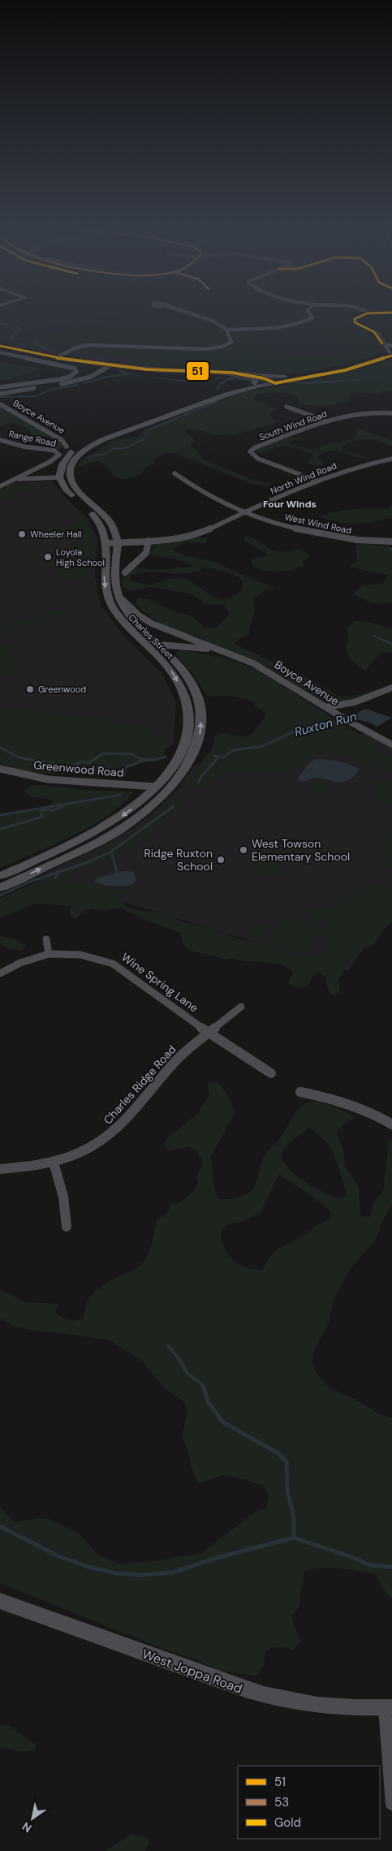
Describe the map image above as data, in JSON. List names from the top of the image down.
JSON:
{
  "streets": {
    "main road": ["Charles Street"],
    "street": [
      "Boyce Avenue",
      "South Wind Road",
      "Range Road",
      "North Wind Road",
      "West Wind Road",
      "Greenwood Road",
      "Wine Spring Lane",
      "Charles Ridge Road",
      "West Joppa Road"
    ]
  },
  "crossings": [
    ["Boyce Avenue", "Charles Street"],
    ["South Wind Road", "North Wind Road"],
    ["North Wind Road", "West Wind Road"],
    ["North Wind Road", "Charles Street"],
    ["Charles Street", "Greenwood Road"],
    ["Wine Spring Lane", "Charles Ridge Road"]
  ],
  "districts": ["Four Winds"],
  "water": ["Ruxton Run"],
  "places": [
    "Wheeler Hall",
    "Loyola High School",
    "Greenwood",
    "West Towson Elementary School",
    "Ridge Ruxton School"
  ],
  "lines": ["transit line 51"],
  "legend": ["51", "53", "Gold"],
  "north": "bottom left"
}
